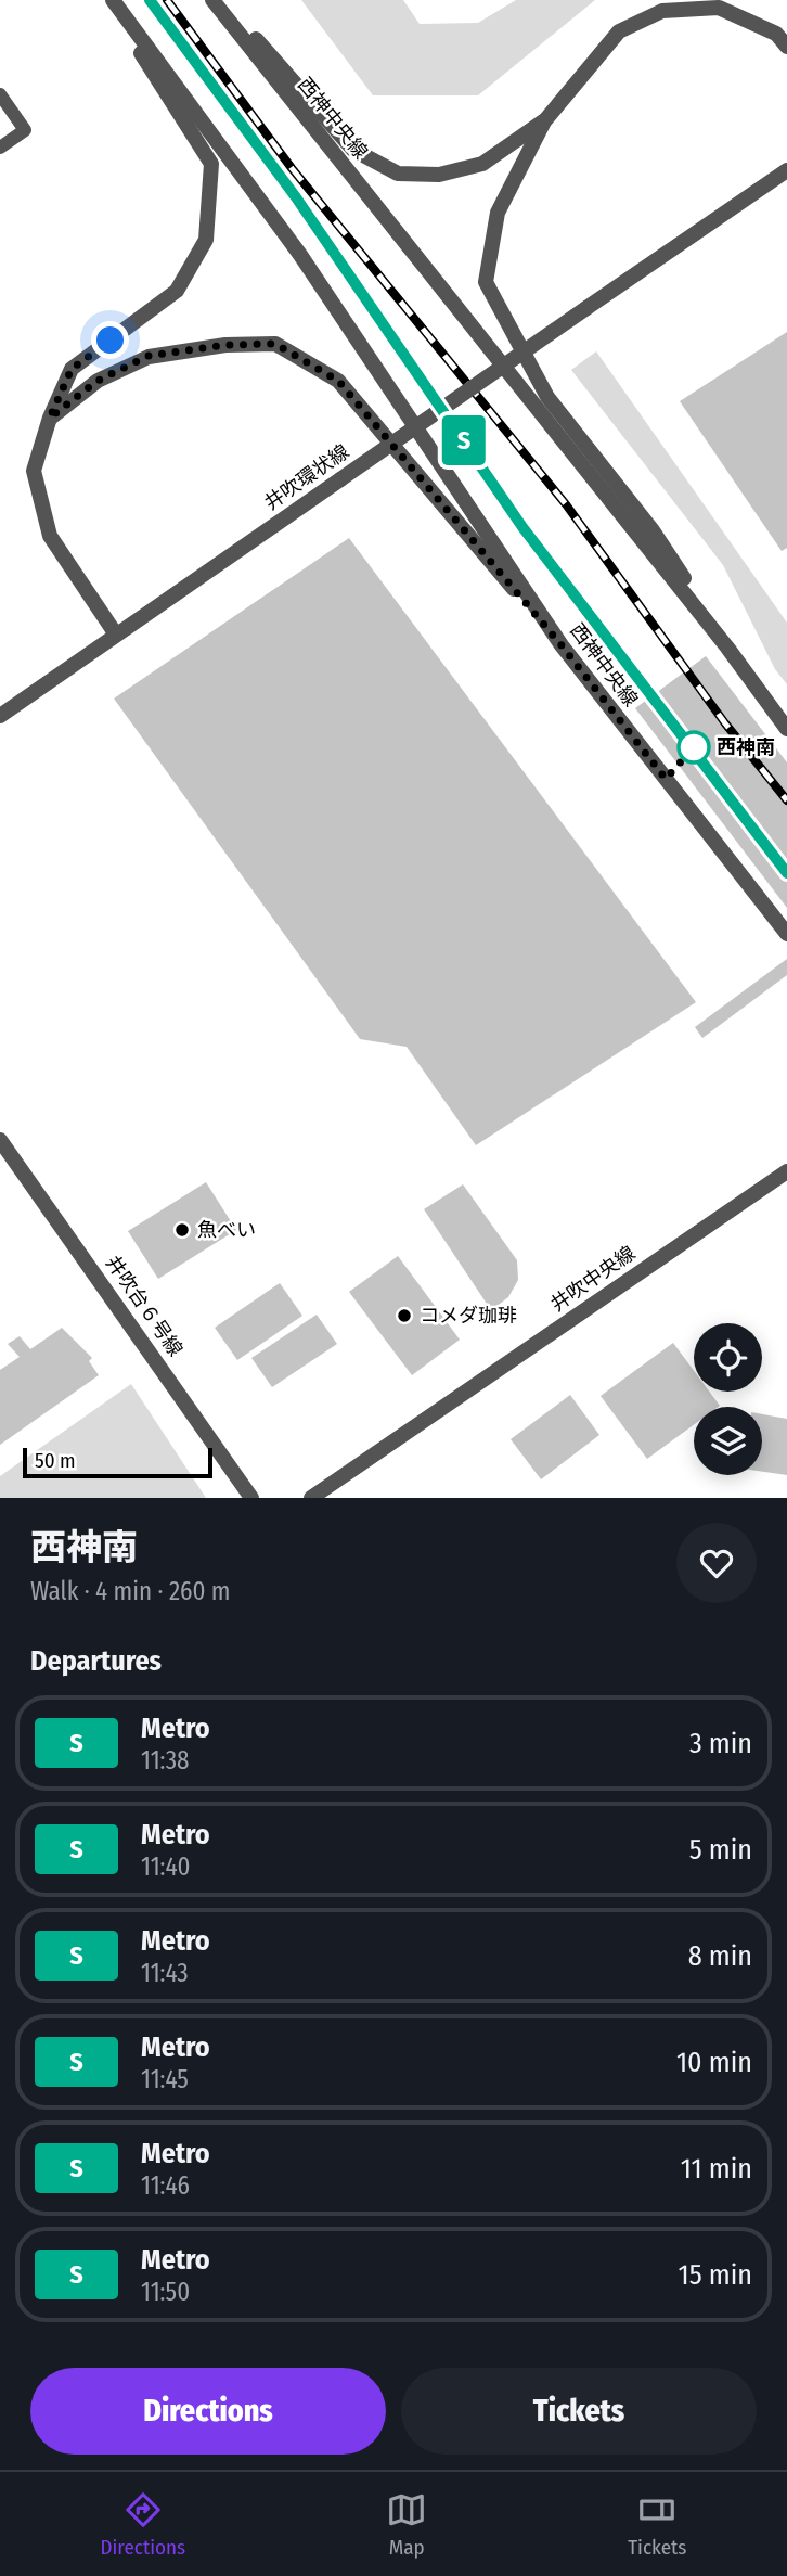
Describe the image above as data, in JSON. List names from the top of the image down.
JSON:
{
  "streets": {
    "street": [
      "西神中央線",
      "井吹環状線",
      "井吹中央線",
      "井吹台６号線"
    ]
  },
  "places": ["西神南", "魚べい", "コメダ珈琲"],
  "lines": ["metro line S"],
  "scale_bar": "50 m",
  "page": {
    "on_map": "S",
    "scale": "50 m",
    "heading": [
      ["西神南", "Walk · 4 min · 260 m"],
      "Departures"
    ],
    "list": [
      {
        "mark": "S",
        "name": "Metro",
        "note": "11:38",
        "value": "3 min"
      },
      {
        "mark": "S",
        "name": "Metro",
        "note": "11:40",
        "value": "5 min"
      },
      {
        "mark": "S",
        "name": "Metro",
        "note": "11:43",
        "value": "8 min"
      },
      {
        "mark": "S",
        "name": "Metro",
        "note": "11:45",
        "value": "10 min"
      },
      {
        "mark": "S",
        "name": "Metro",
        "note": "11:46",
        "value": "11 min"
      },
      {
        "mark": "S",
        "name": "Metro",
        "note": "11:50",
        "value": "15 min"
      }
    ],
    "buttons": ["Directions", "Tickets"],
    "tabs": ["Directions", "Map", "Tickets"]
  }
}
